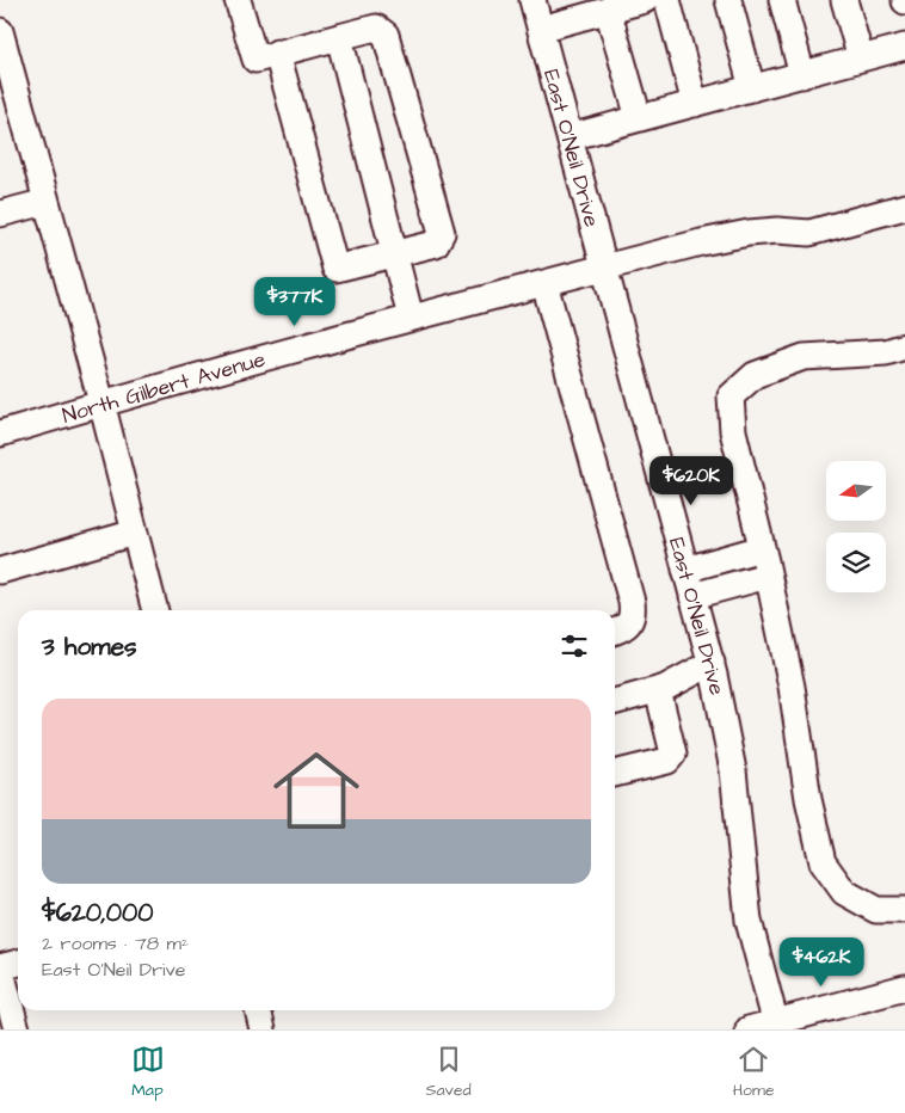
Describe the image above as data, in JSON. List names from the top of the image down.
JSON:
{
  "streets": {
    "street": ["East O'Neil Drive", "North Gilbert Avenue"]
  },
  "crossings": [
    ["East O'Neil Drive", "North Gilbert Avenue"]
  ],
  "north": "left",
  "page": {
    "price": ["$377K", "$620K", "$462K"],
    "heading": "3 homes",
    "list": [
      {
        "name": "$620,000",
        "note": "2 rooms · 78 m² · East O'Neil Drive"
      }
    ],
    "tabs": ["Map", "Saved", "Home"]
  }
}
